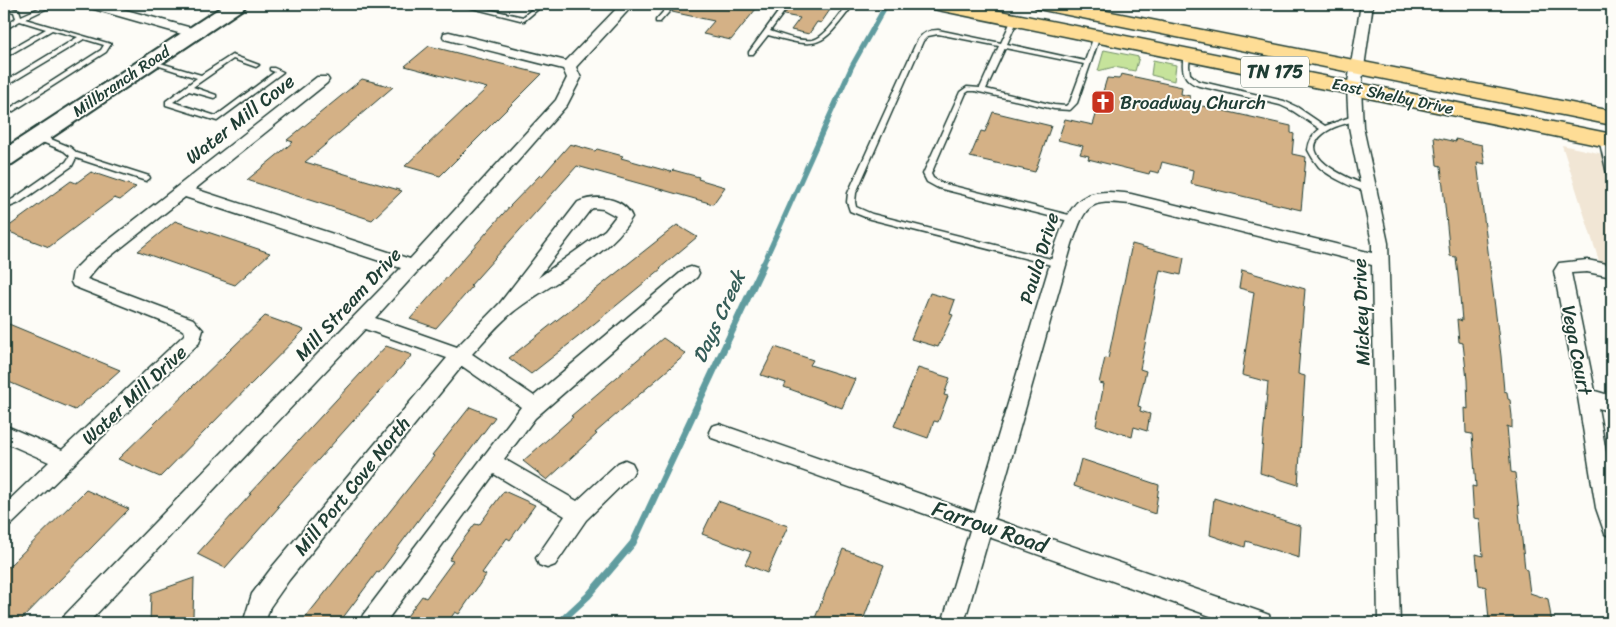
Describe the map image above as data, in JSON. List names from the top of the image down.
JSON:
{
  "streets": {
    "main road": ["TN 175", "Millbranch Road", "East Shelby Drive"],
    "street": [
      "Water Mill Cove",
      "Paula Drive",
      "Mill Stream Drive",
      "Mickey Drive",
      "Vega Court",
      "Water Mill Drive",
      "Mill Port Cove North",
      "Farrow Road"
    ]
  },
  "crossings": [
    ["East Shelby Drive", "Mickey Drive"],
    ["Water Mill Cove", "Water Mill Drive"],
    ["Paula Drive", "Mickey Drive"],
    ["Paula Drive", "Farrow Road"]
  ],
  "water": ["Days Creek"],
  "places": {
    "church": ["Broadway Church"]
  }
}
